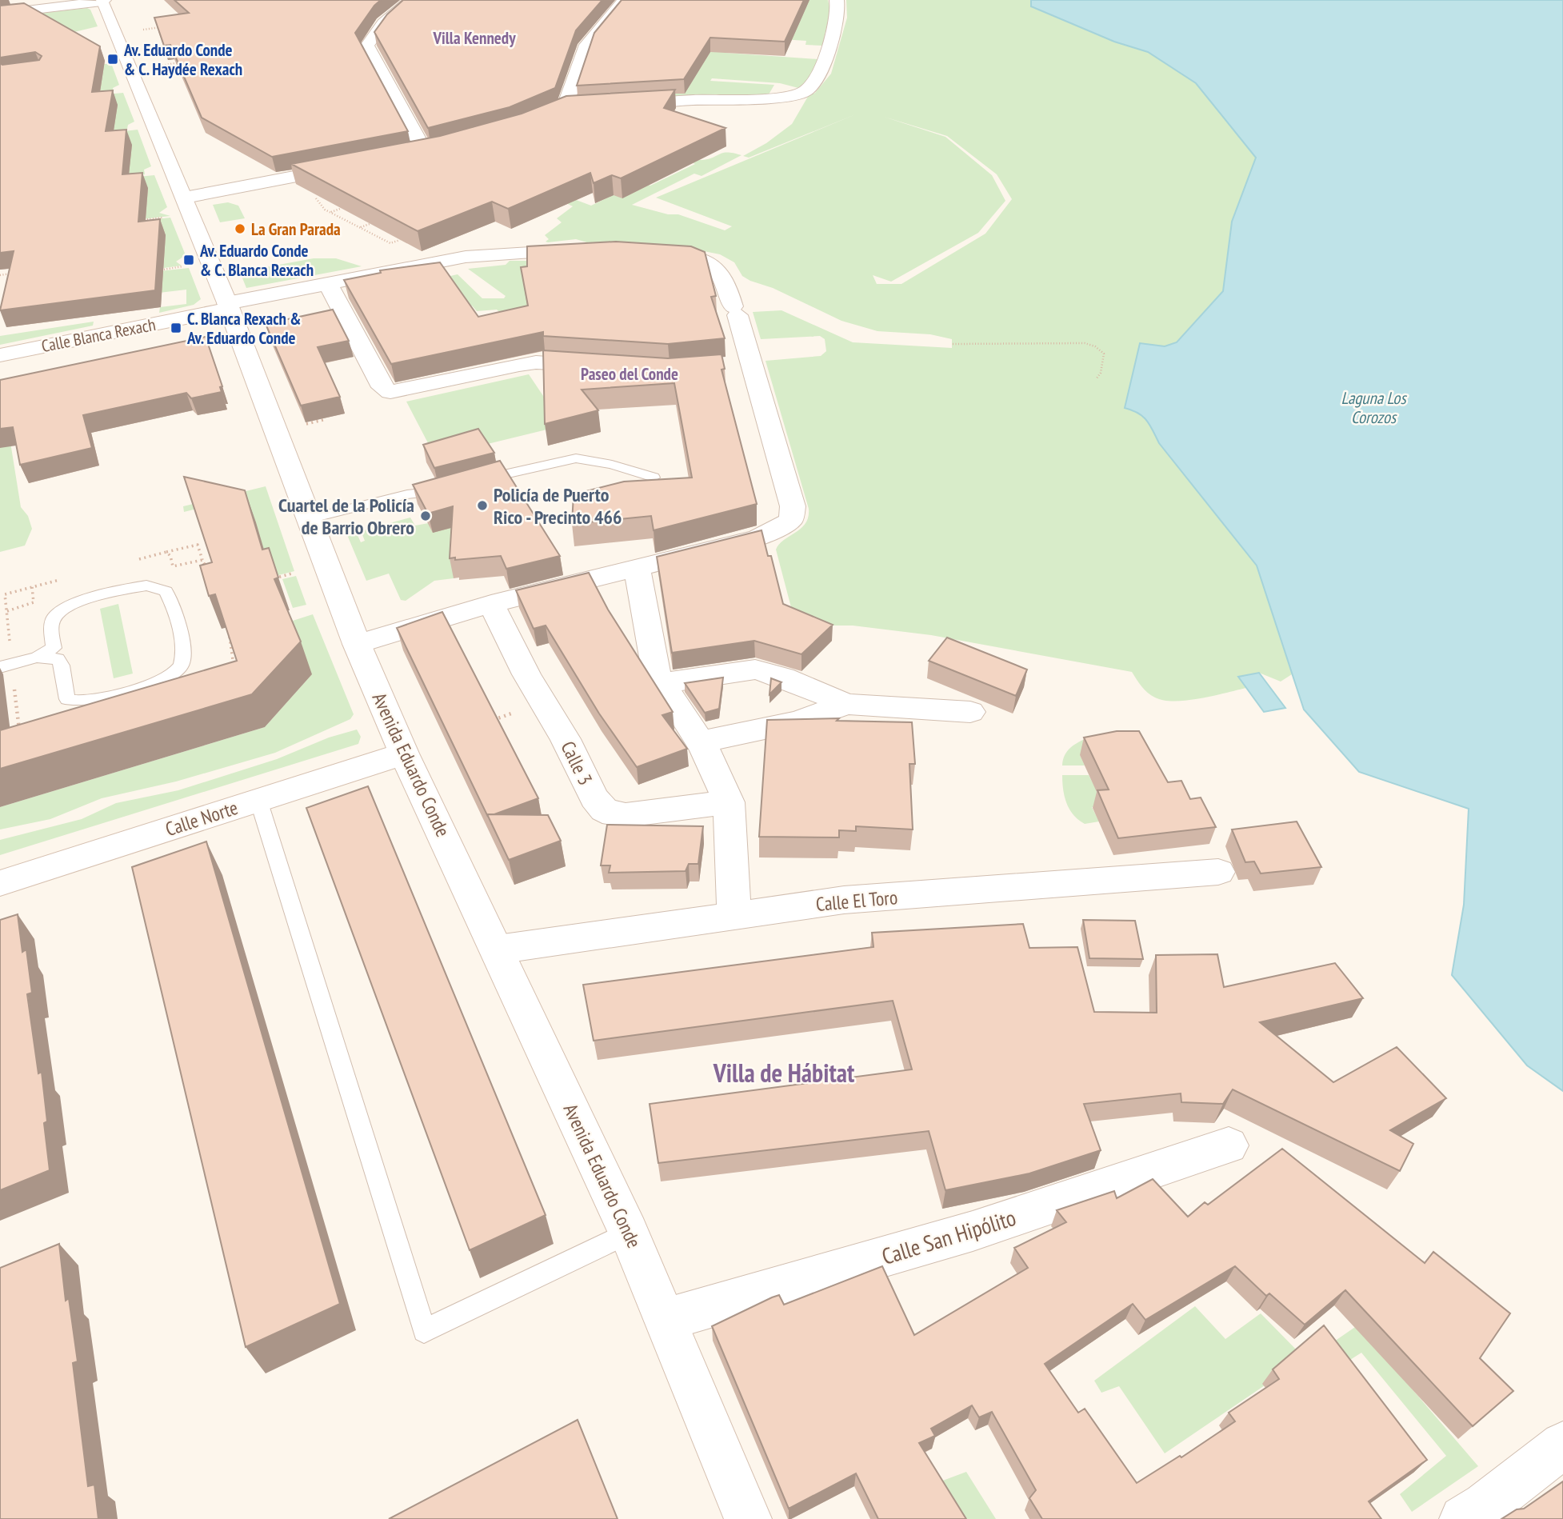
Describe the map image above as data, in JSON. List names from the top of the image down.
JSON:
{
  "streets": {
    "street": [
      "Calle Blanca Rexach",
      "Calle 3",
      "Avenida Eduardo Conde",
      "Calle Norte",
      "Calle El Toro",
      "Calle San Hipólito"
    ]
  },
  "crossings": [
    ["Calle Blanca Rexach", "Avenida Eduardo Conde"],
    ["Avenida Eduardo Conde", "Calle Norte"],
    ["Avenida Eduardo Conde", "Calle El Toro"],
    ["Avenida Eduardo Conde", "Calle San Hipólito"]
  ],
  "districts": ["Villa Kennedy", "Paseo del Conde", "Villa de Hábitat"],
  "water": ["Laguna Los Corozos"],
  "places": {
    "transit": ["Av. Eduardo Conde & C. Haydée Rexach", "Av. Eduardo Conde & C. Blanca Rexach", "C. Blanca Rexach & Av. Eduardo Conde"],
    "other": ["La Gran Parada", "Policía de Puerto Rico - Precinto 466", "Cuartel de la Policía de Barrio Obrero"]
  }
}
